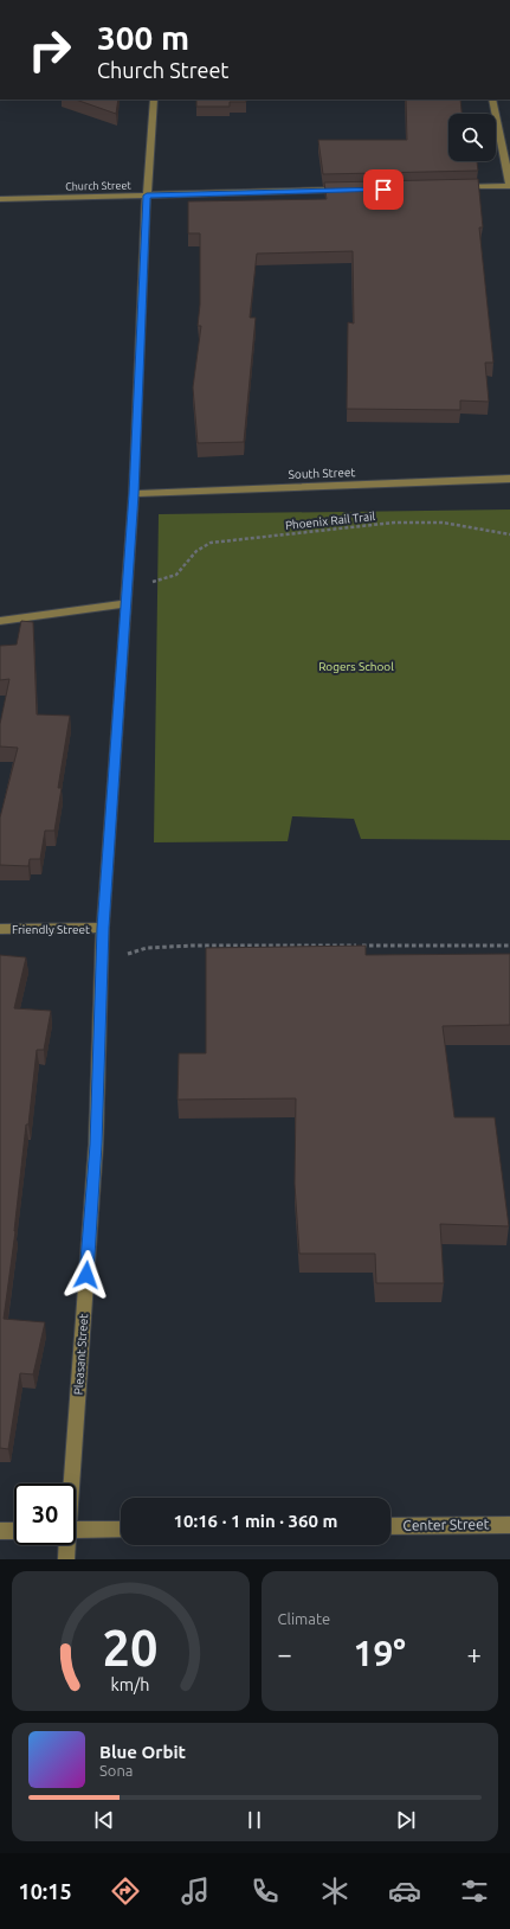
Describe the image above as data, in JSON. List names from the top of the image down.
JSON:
{
  "streets": {
    "street": [
      "Church Street",
      "South Street",
      "Friendly Street",
      "Pleasant Street",
      "Center Street"
    ],
    "path": ["Phoenix Rail Trail"]
  },
  "crossings": [
    ["Church Street", "Pleasant Street"],
    ["South Street", "Pleasant Street"],
    ["Friendly Street", "Pleasant Street"]
  ],
  "parks": ["Rogers School"],
  "page": {
    "turn": ["300 m", "Church Street"],
    "limit": "30",
    "trip": "10:16 · 1 min · 360 m",
    "tile": "Climate",
    "heat": ["−", "19°", "+"],
    "song": ["Blue Orbit", "Sona"],
    "tabs": "10:15",
    "gauge": ["20", "km/h"]
  }
}
